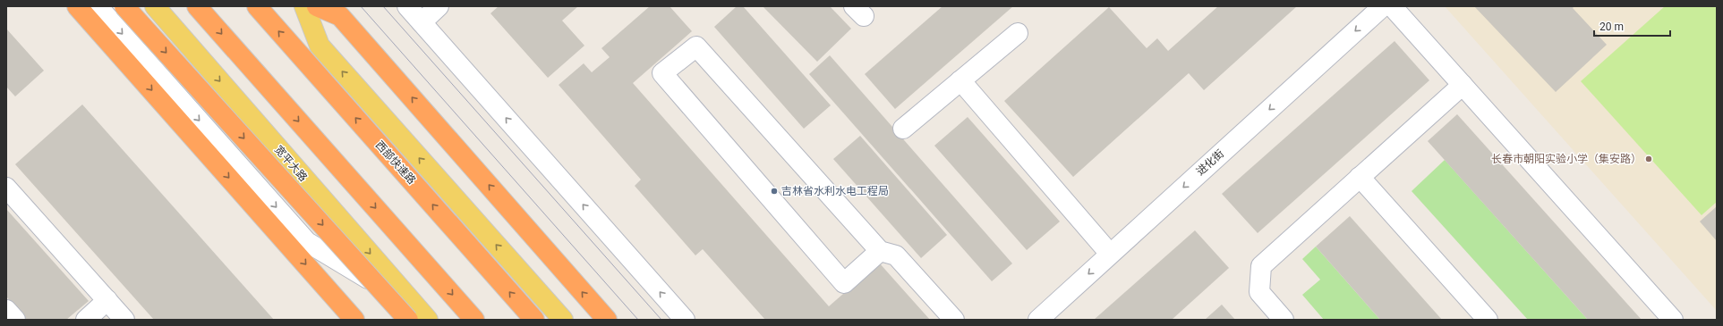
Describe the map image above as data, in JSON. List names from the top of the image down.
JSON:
{
  "streets": {
    "highway": ["西部快速路"],
    "main road": ["宽平大路"],
    "street": ["进化街"]
  },
  "one_way": ["进化街"],
  "places": ["长春市朝阳实验小学（集安路）", "吉林省水利水电工程局"],
  "scale_bar": "20 m"
}
